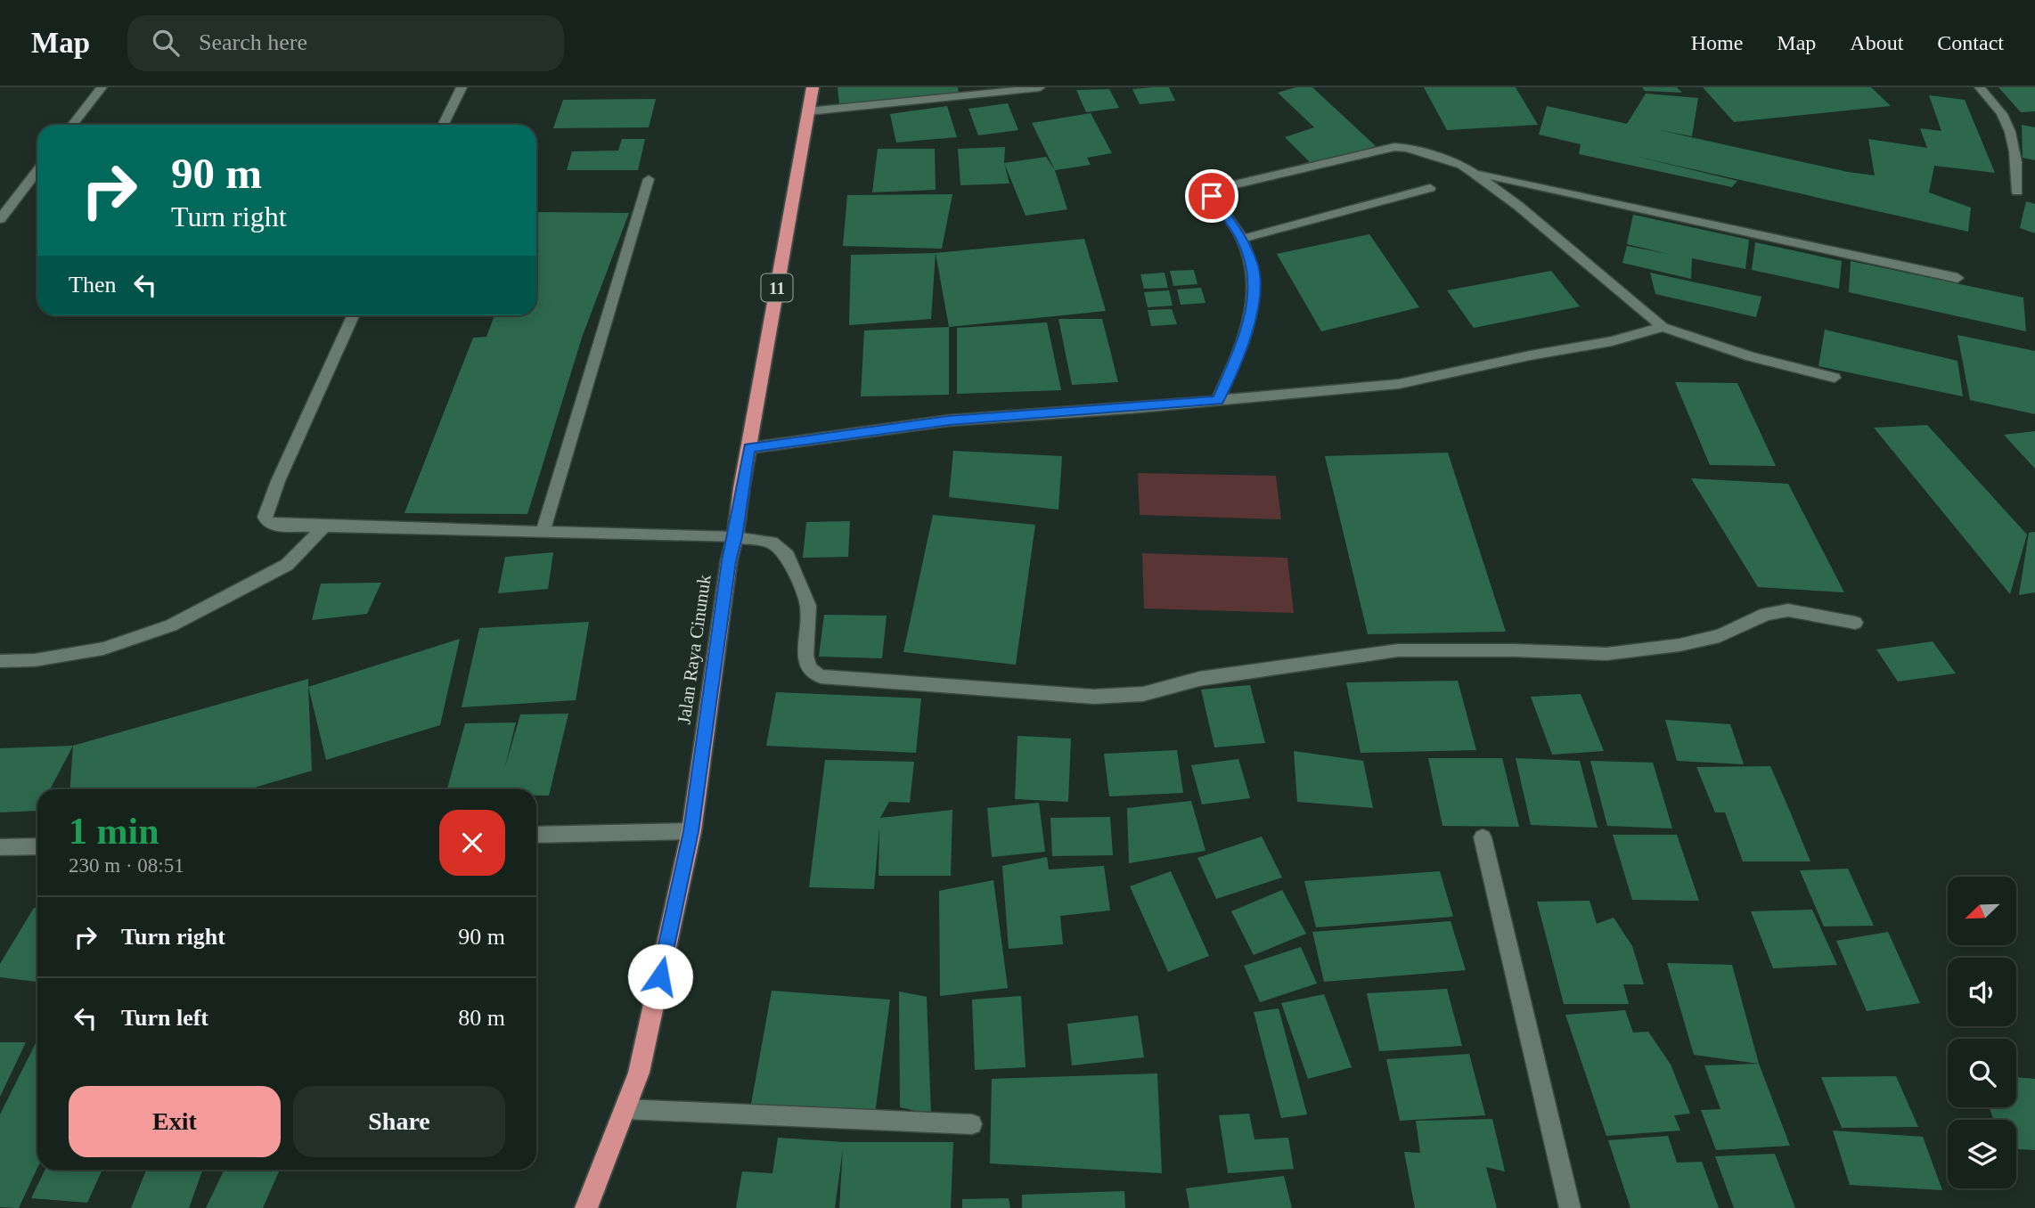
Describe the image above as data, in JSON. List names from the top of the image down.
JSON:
{
  "streets": {
    "highway": ["11", "Jalan Raya Cinunuk"]
  },
  "north": "bottom left",
  "page": {
    "header": "Map",
    "search": "Search here",
    "nav": [
      "Home",
      "Map",
      "About",
      "Contact"
    ],
    "turn": ["90 m", "Turn right"],
    "then": "Then",
    "heading": ["1 min", "230 m · 08:51"],
    "list": [
      {
        "name": "Turn right",
        "value": "90 m"
      },
      {
        "name": "Turn left",
        "value": "80 m"
      }
    ],
    "buttons": ["Exit", "Share"]
  }
}
